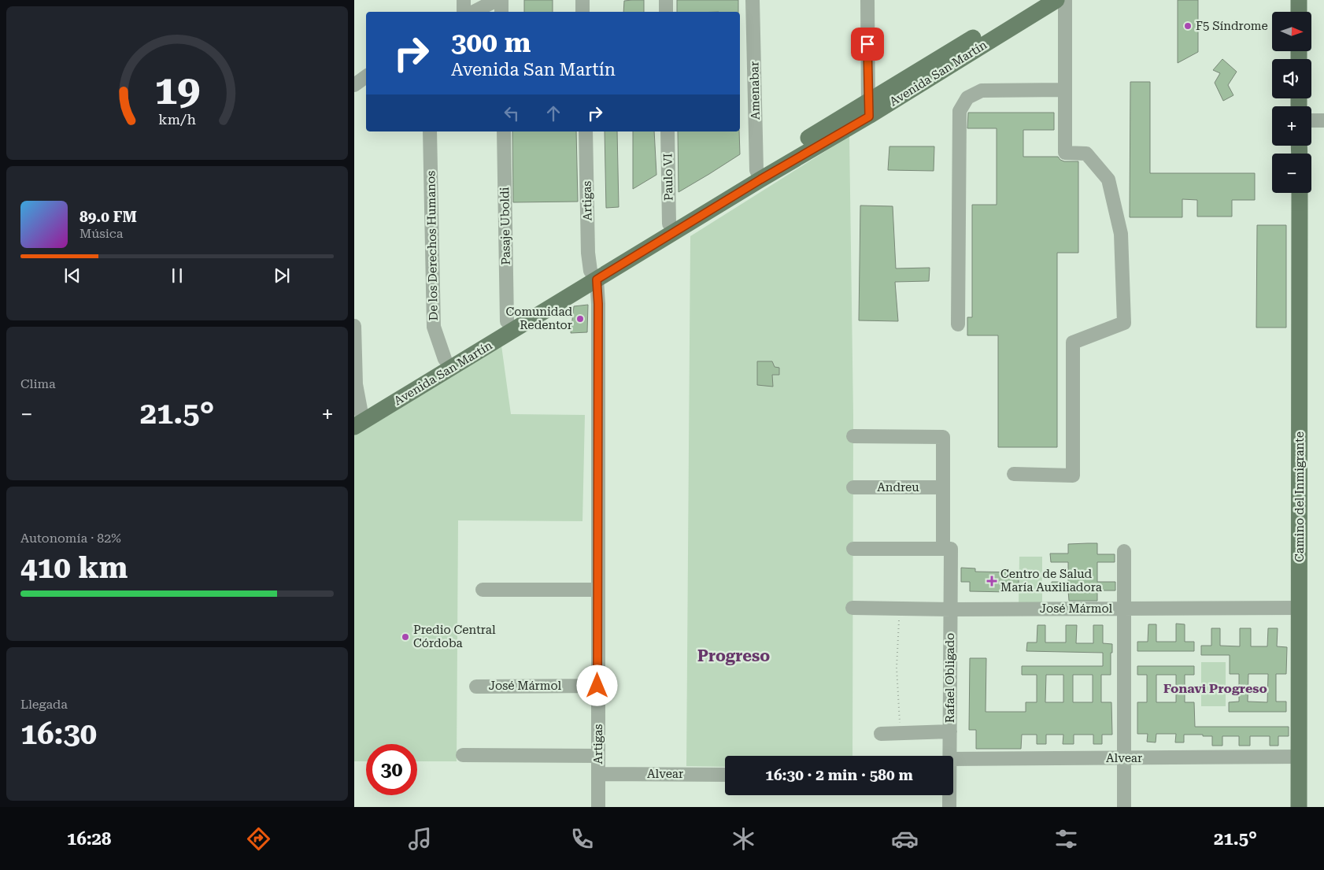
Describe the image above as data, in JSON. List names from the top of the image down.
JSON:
{
  "streets": {
    "main road": ["Avenida San Martín", "Camino del Inmigrante"],
    "street": [
      "Amenabar",
      "Paulo VI",
      "Artigas",
      "Pasaje Uboldi",
      "De los Derechos Humanos",
      "Andreu",
      "José Mármol",
      "Rafael Obligado",
      "Alvear"
    ]
  },
  "crossings": [
    ["Avenida San Martín", "Amenabar"],
    ["Avenida San Martín", "Paulo VI"],
    ["Avenida San Martín", "Artigas"],
    ["Avenida San Martín", "Pasaje Uboldi"],
    ["Avenida San Martín", "De los Derechos Humanos"],
    ["Artigas", "José Mármol"],
    ["Artigas", "Alvear"],
    ["Andreu", "Rafael Obligado"],
    ["Camino del Inmigrante", "José Mármol"],
    ["Camino del Inmigrante", "Alvear"],
    ["José Mármol", "Rafael Obligado"]
  ],
  "districts": ["Progreso", "Fonavi Progreso"],
  "places": {
    "other": ["F5 Síndrome", "Comunidad Redentor", "Predio Central Córdoba"],
    "health": ["Centro de Salud María Auxiliadora"]
  },
  "north": "right",
  "page": {
    "map_buttons": ["+", "−"],
    "turn": ["300 m", "Avenida San Martín"],
    "song": ["89.0 FM", "Música"],
    "tile": [
      "Clima",
      ["Autonomía · 82%", "410 km"],
      ["Llegada", "16:30"]
    ],
    "heat": ["−", "21.5°", "+"],
    "limit": "30",
    "trip": "16:30 · 2 min · 580 m",
    "tabs": ["16:28", "21.5°"],
    "gauge": ["19", "km/h"]
  }
}
